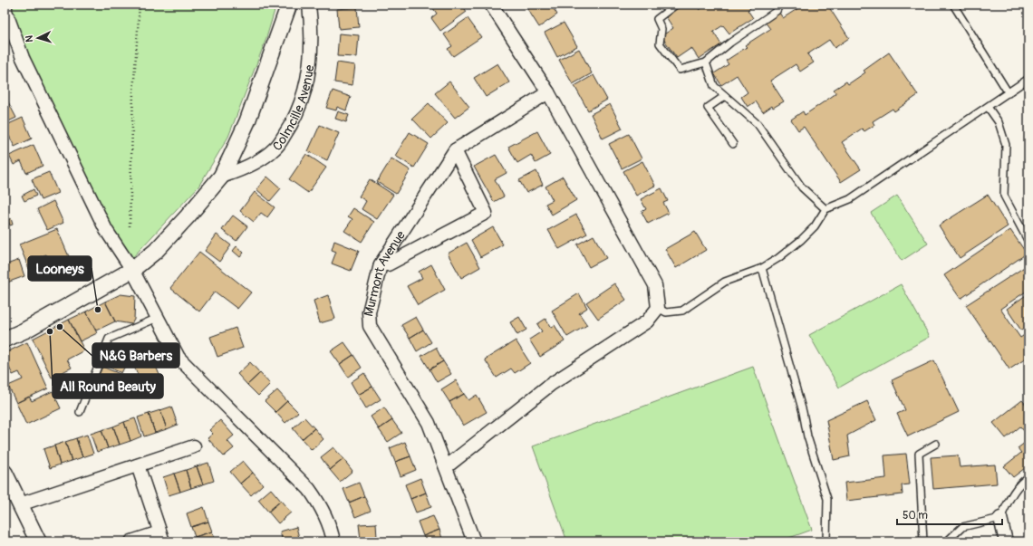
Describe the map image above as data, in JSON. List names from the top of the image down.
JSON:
{
  "streets": {
    "street": ["Colmcille Avenue", "Murmont Avenue"]
  },
  "places": ["Looneys", "N&G Barbers", "All Round Beauty"],
  "scale_bar": "50 m",
  "north": "left"
}
